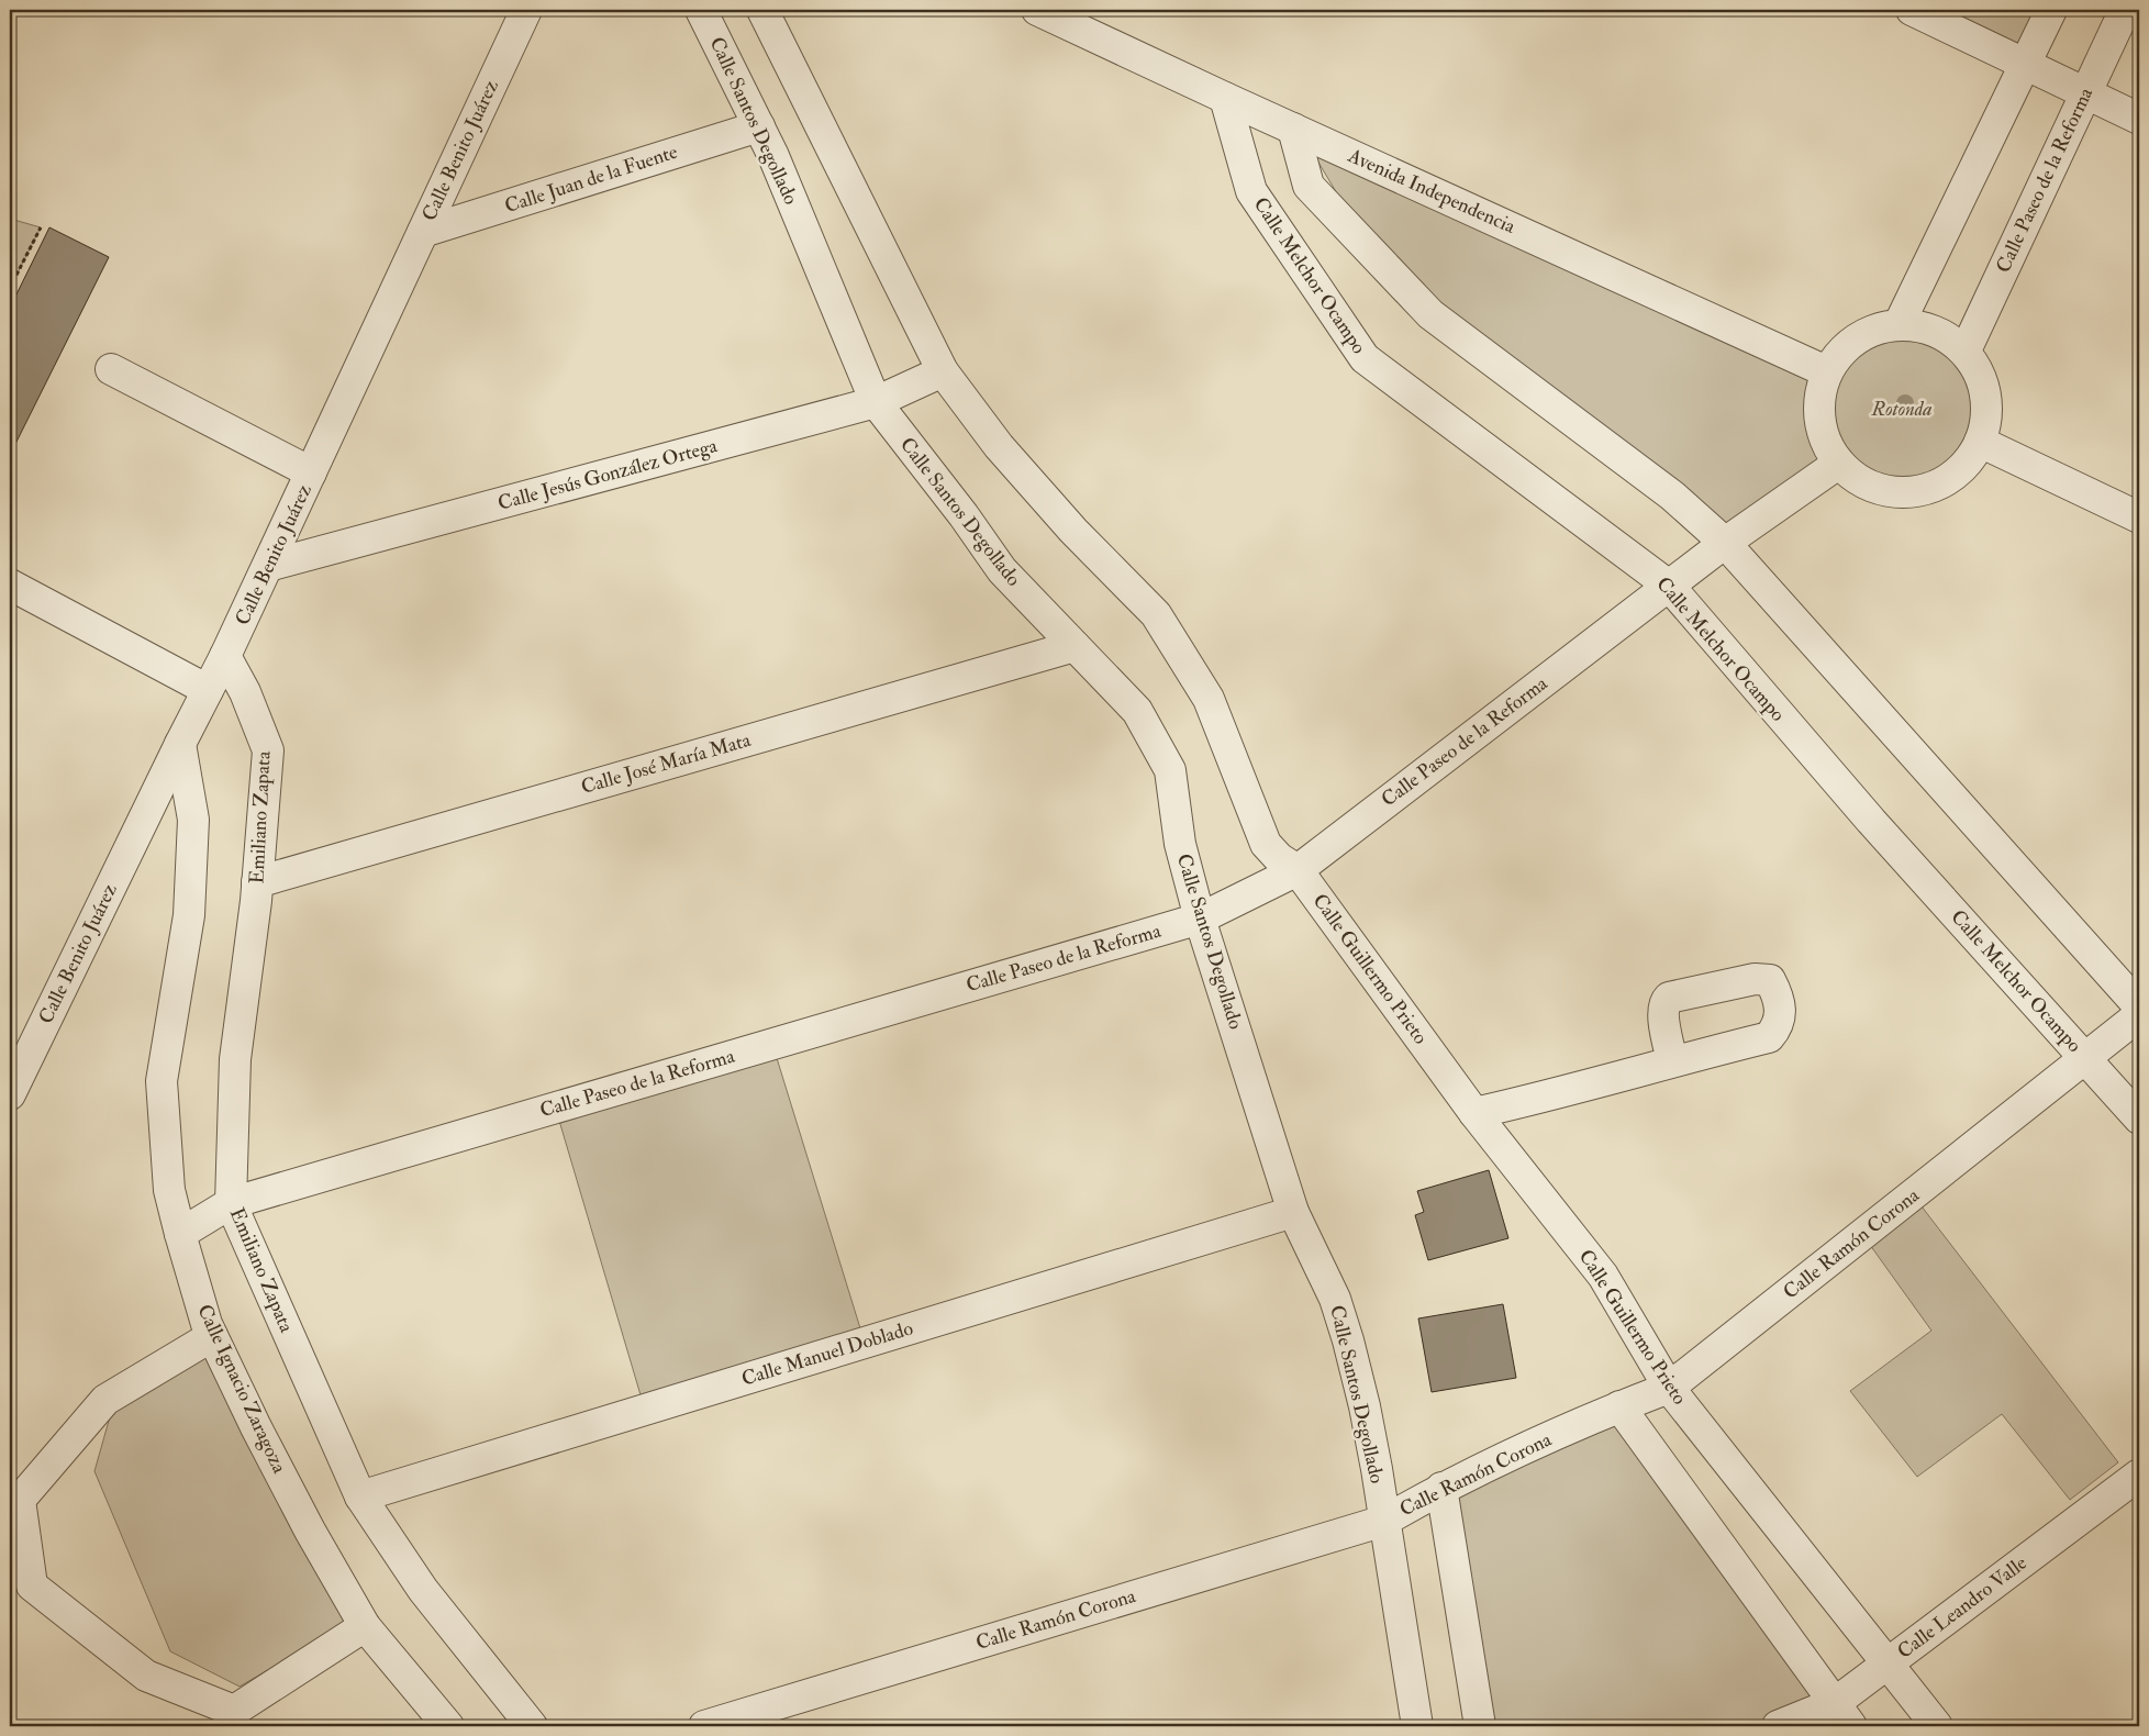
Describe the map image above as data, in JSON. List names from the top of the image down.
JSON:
{
  "streets": {
    "street": [
      "Calle Santos Degollado",
      "Calle Benito Juárez",
      "Calle Juan de la Fuente",
      "Calle Paseo de la Reforma",
      "Avenida Independencia",
      "Calle Melchor Ocampo",
      "Calle Jesús González Ortega",
      "Calle José María Mata",
      "Emiliano Zapata",
      "Calle Guillermo Prieto",
      "Calle Ramón Corona",
      "Calle Manuel Doblado",
      "Calle Ignacio Zaragoza",
      "Calle Leandro Valle"
    ]
  },
  "crossings": [
    ["Calle Santos Degollado", "Calle Juan de la Fuente"],
    ["Calle Santos Degollado", "Calle Paseo de la Reforma"],
    ["Calle Santos Degollado", "Calle Jesús González Ortega"],
    ["Calle Santos Degollado", "Calle José María Mata"],
    ["Calle Santos Degollado", "Calle Ramón Corona"],
    ["Calle Santos Degollado", "Calle Manuel Doblado"],
    ["Calle Benito Juárez", "Calle Juan de la Fuente"],
    ["Calle Benito Juárez", "Calle Jesús González Ortega"],
    ["Calle Benito Juárez", "Emiliano Zapata"],
    ["Calle Benito Juárez", "Calle Ignacio Zaragoza"],
    ["Calle Paseo de la Reforma", "Avenida Independencia"],
    ["Calle Paseo de la Reforma", "Calle Melchor Ocampo"],
    ["Calle Paseo de la Reforma", "Emiliano Zapata"],
    ["Calle Paseo de la Reforma", "Calle Guillermo Prieto"],
    ["Calle Paseo de la Reforma", "Calle Ignacio Zaragoza"],
    ["Avenida Independencia", "Calle Melchor Ocampo"],
    ["Calle Melchor Ocampo", "Calle Ramón Corona"],
    ["Calle José María Mata", "Emiliano Zapata"],
    ["Emiliano Zapata", "Calle Manuel Doblado"],
    ["Calle Guillermo Prieto", "Calle Ramón Corona"],
    ["Calle Guillermo Prieto", "Calle Leandro Valle"]
  ],
  "parks": ["Rotonda"]
}
